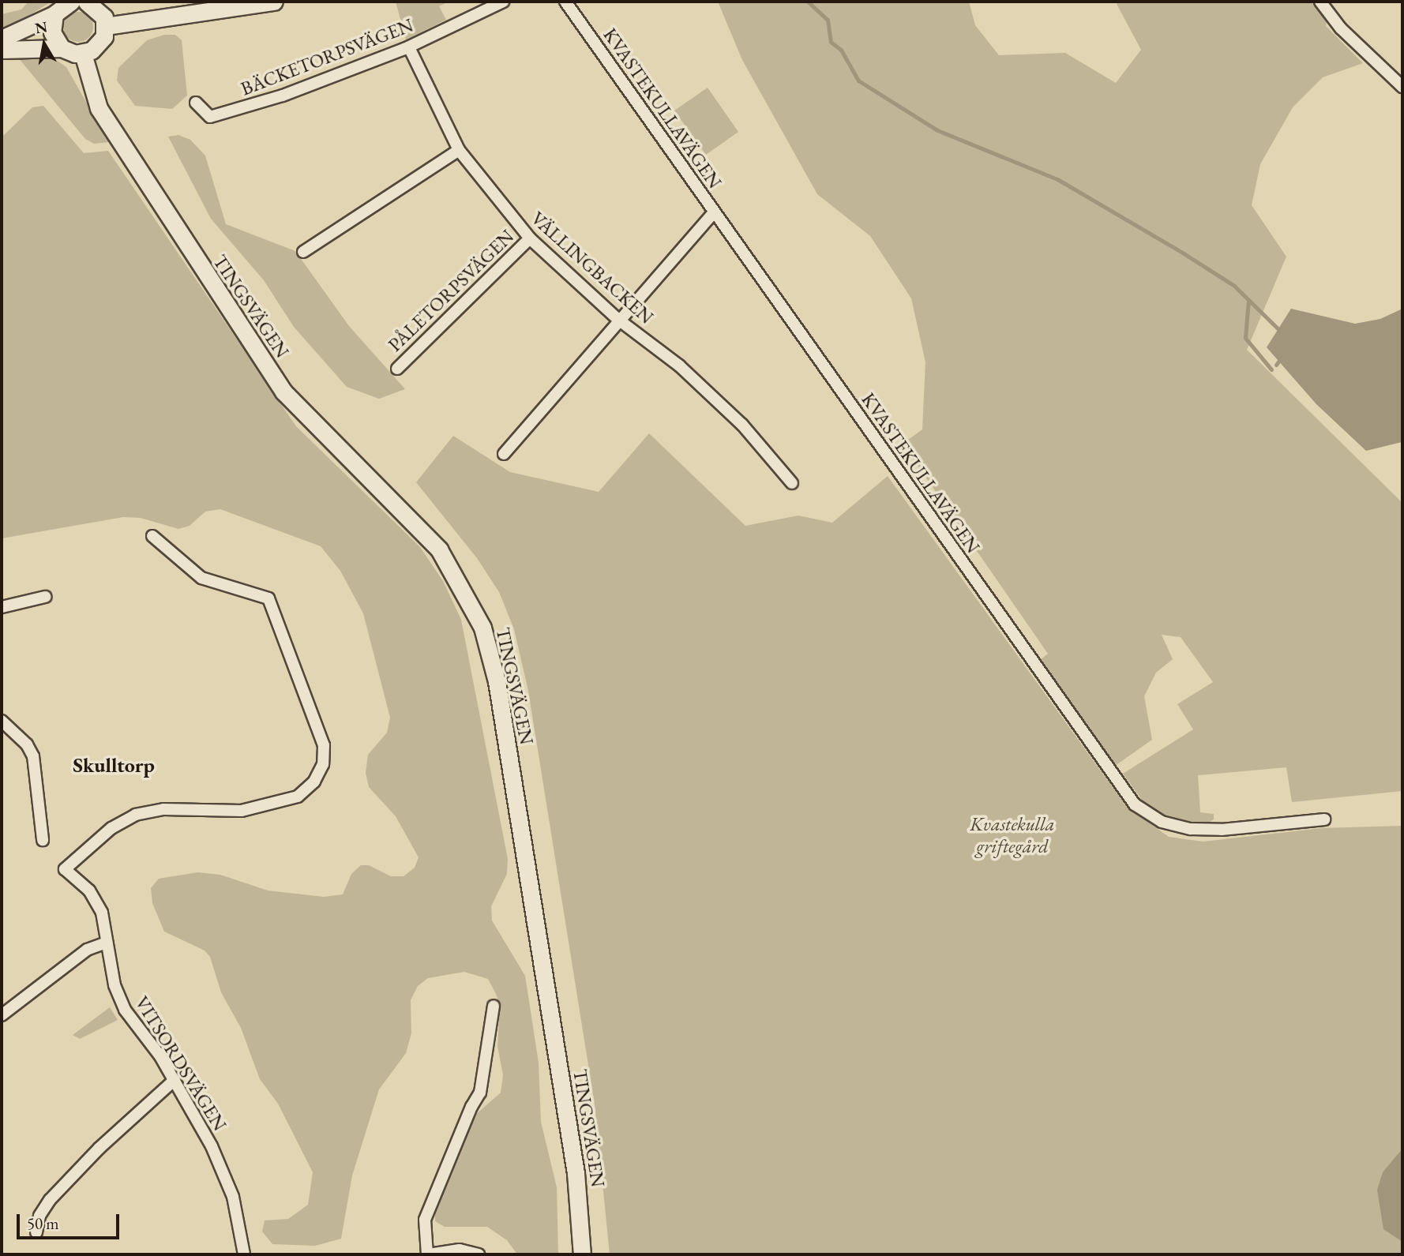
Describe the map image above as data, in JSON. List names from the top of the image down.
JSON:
{
  "streets": {
    "street": [
      "BÄCKETORPSVÄGEN",
      "KVASTEKULLAVÄGEN",
      "VÄLLINGBACKEN",
      "PÅLETORPSVÄGEN",
      "TINGSVÄGEN",
      "VITSORDSVÄGEN"
    ]
  },
  "crossings": [
    ["BÄCKETORPSVÄGEN", "VÄLLINGBACKEN"],
    ["VÄLLINGBACKEN", "PÅLETORPSVÄGEN"]
  ],
  "districts": ["Skulltorp"],
  "parks": ["Kvastekulla griftegård"],
  "scale_bar": "50 m",
  "north": "top"
}
